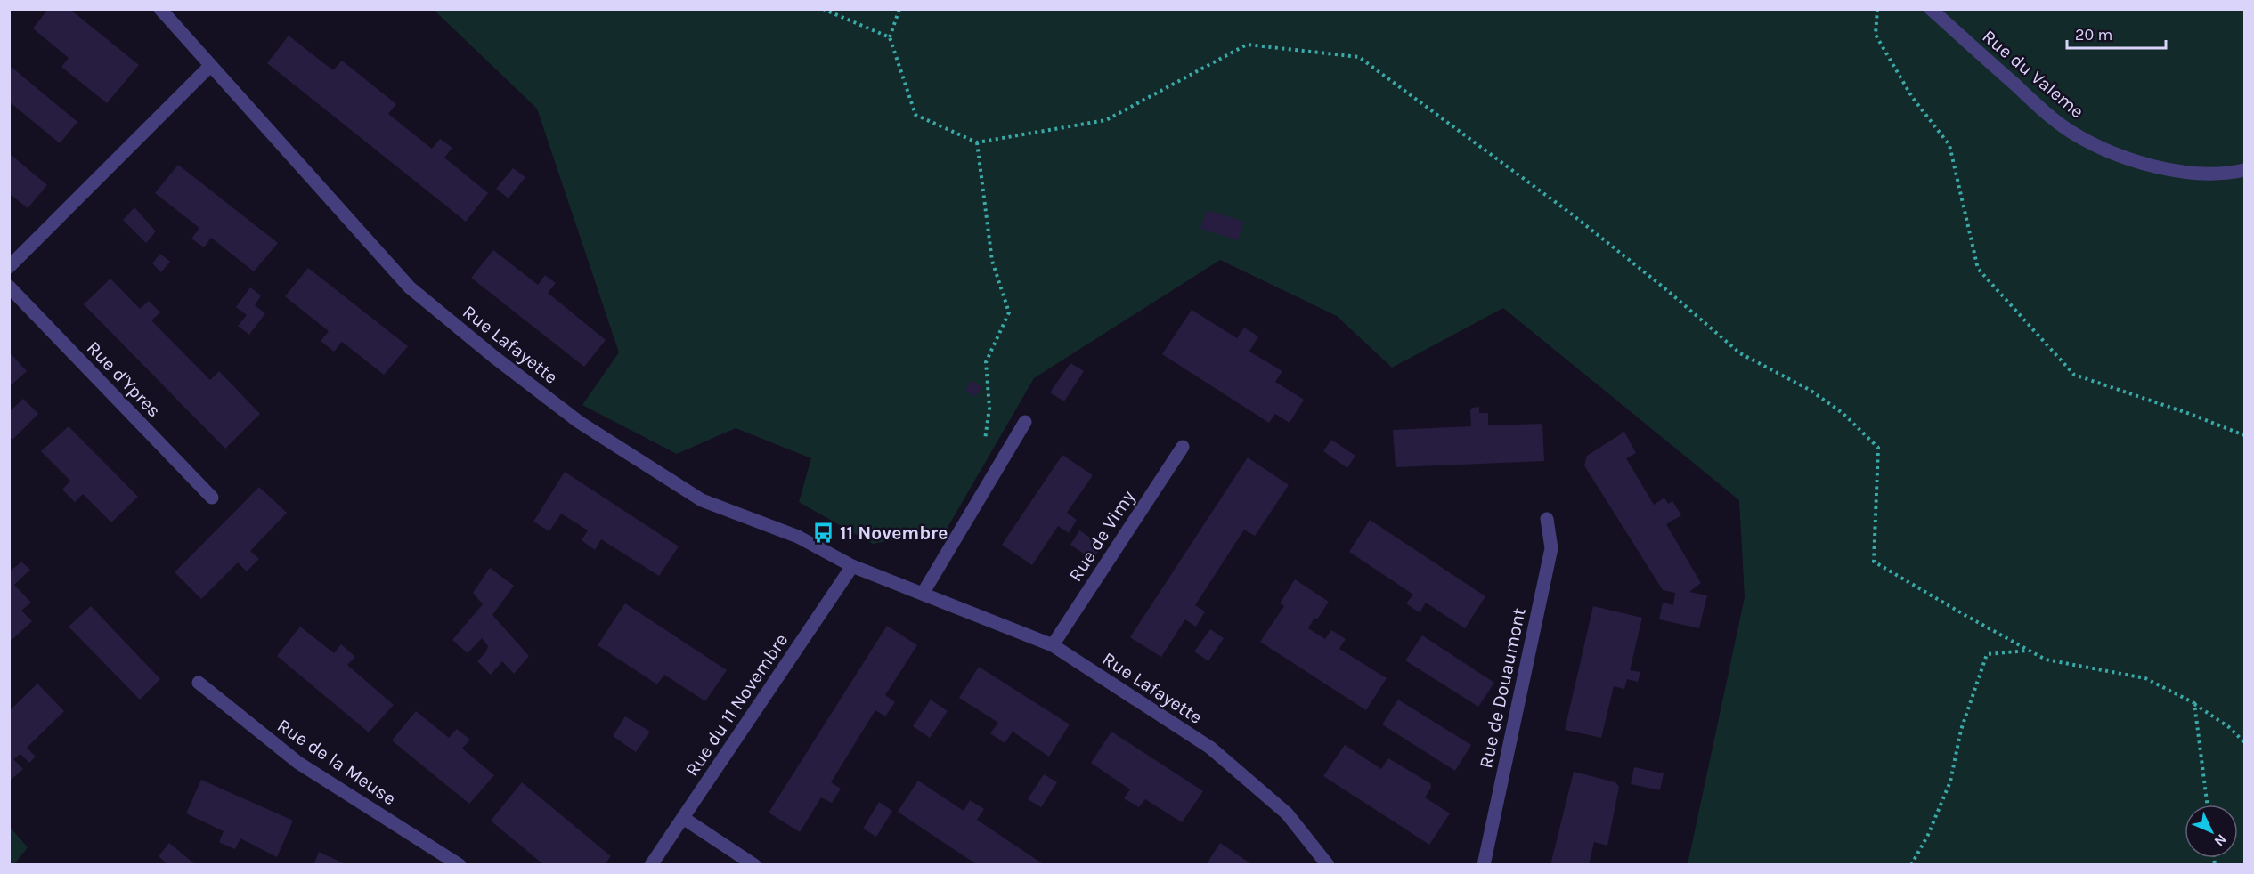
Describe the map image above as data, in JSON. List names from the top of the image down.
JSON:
{
  "streets": {
    "street": [
      "Rue du Valeme",
      "Rue Lafayette",
      "Rue d'Ypres",
      "Rue de Vimy",
      "Rue de Douaumont",
      "Rue du 11 Novembre",
      "Rue de la Meuse"
    ]
  },
  "crossings": [
    ["Rue Lafayette", "Rue de Vimy"],
    ["Rue Lafayette", "Rue du 11 Novembre"]
  ],
  "places": {
    "bus stop": ["11 Novembre"]
  },
  "scale_bar": "20 m",
  "north": "bottom right"
}
